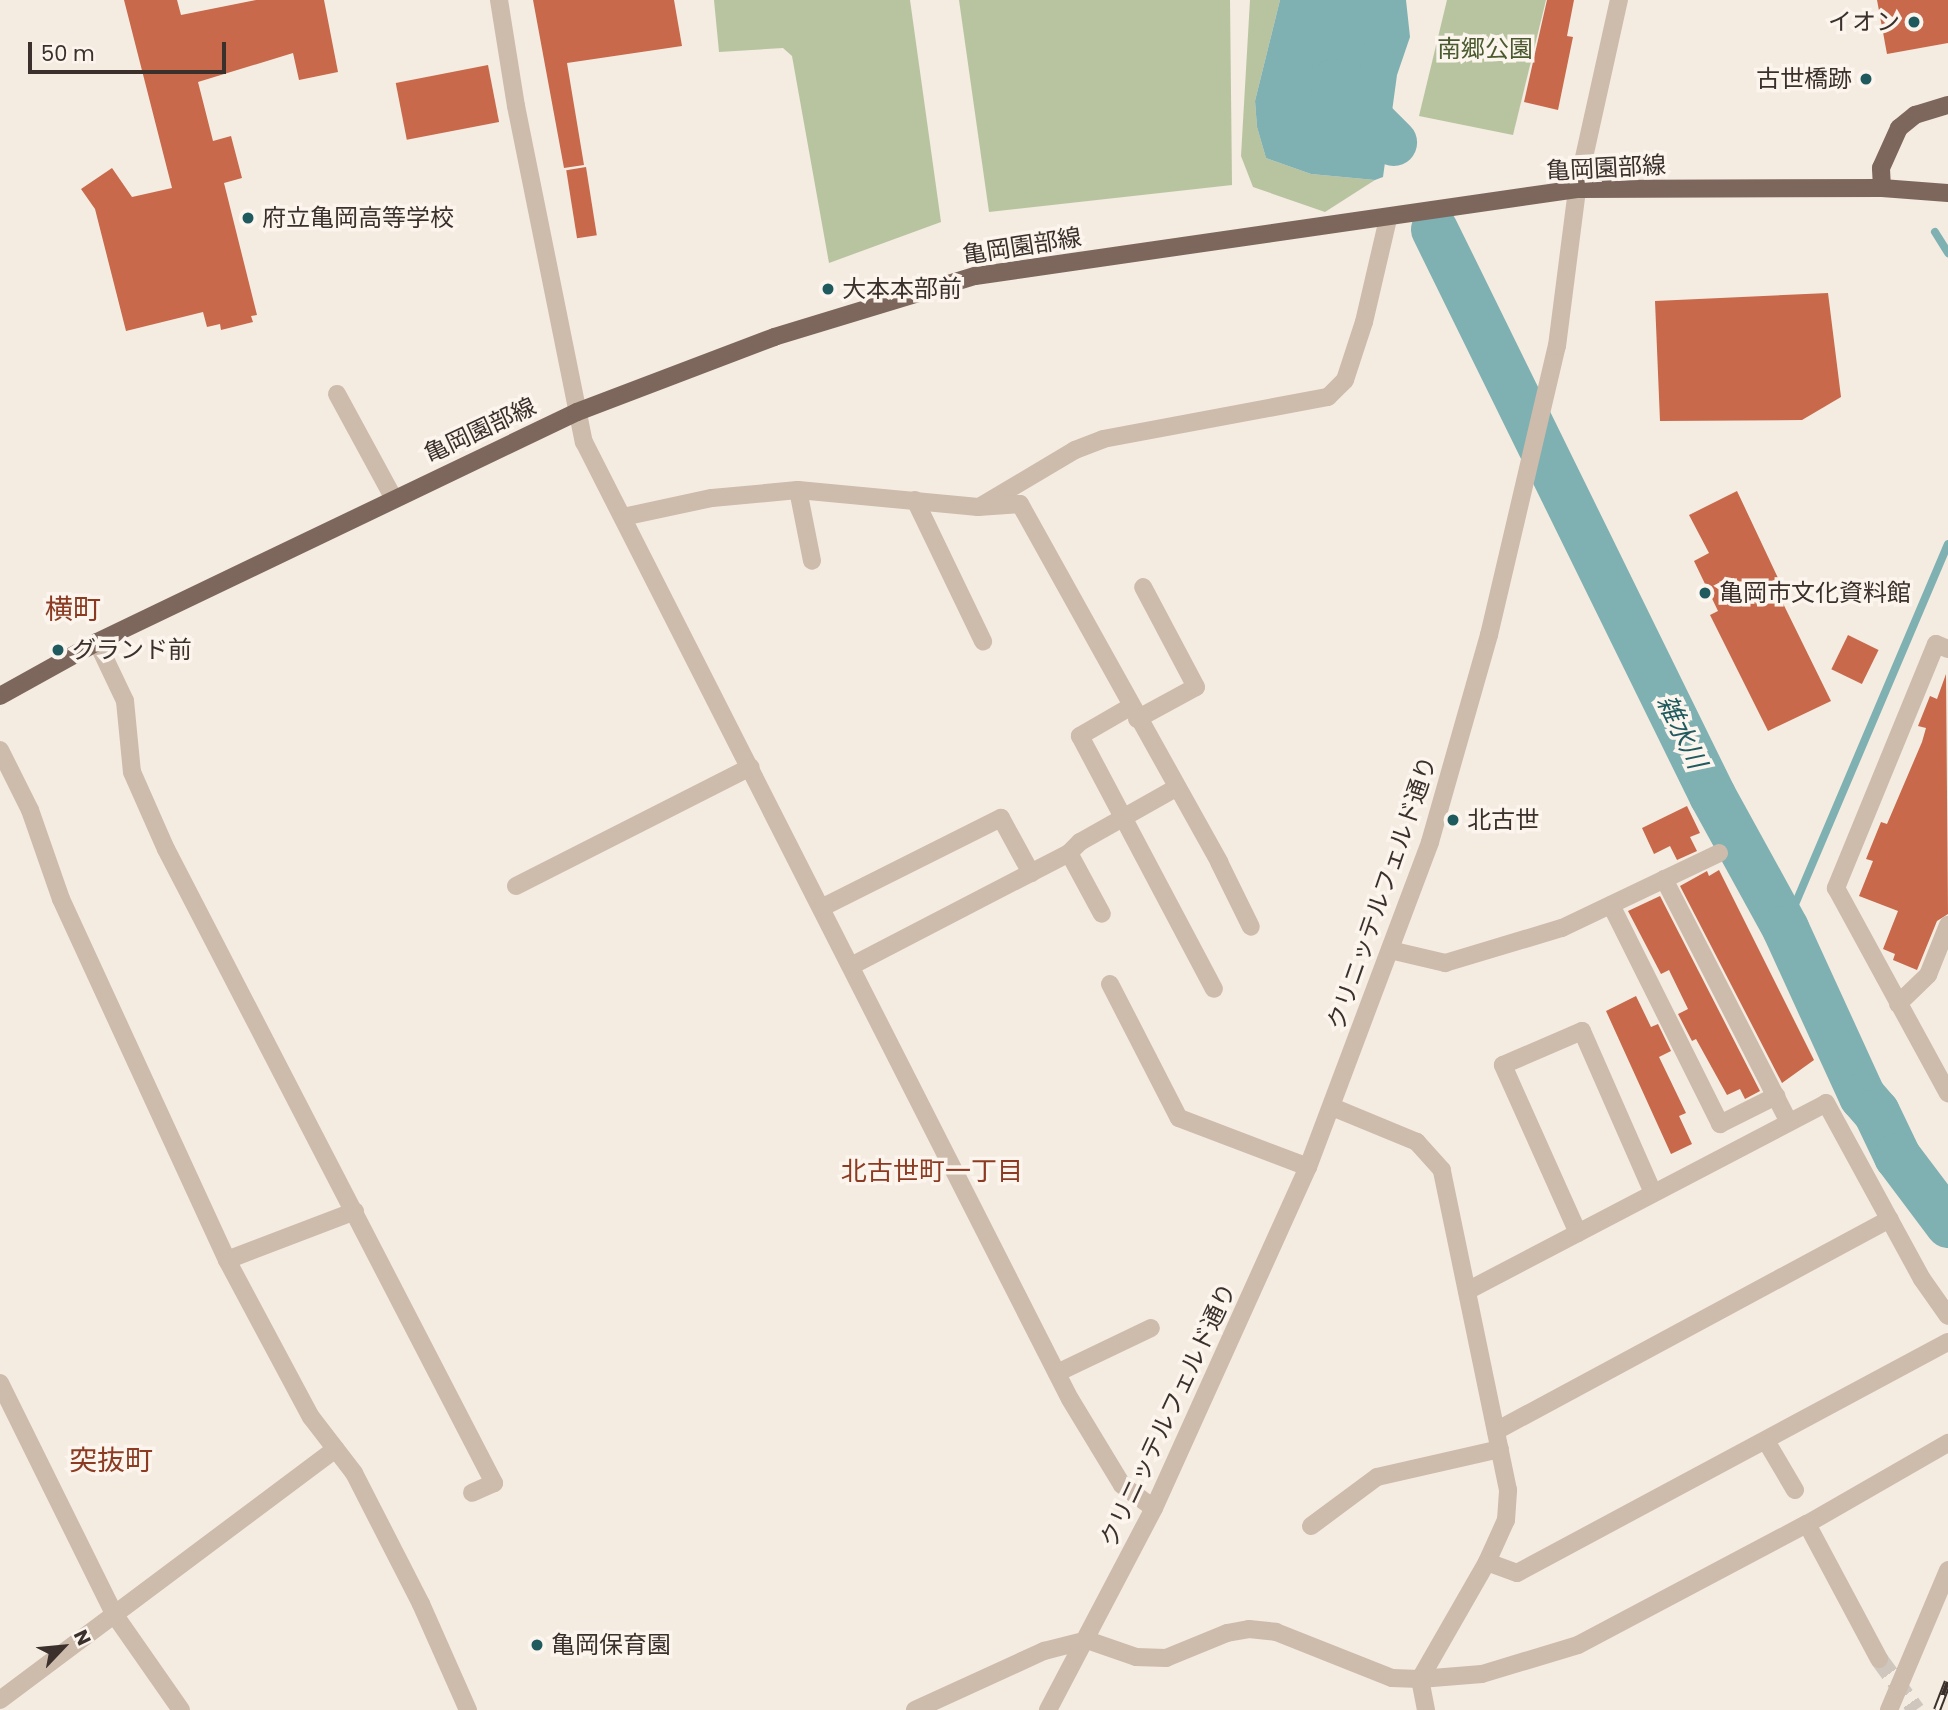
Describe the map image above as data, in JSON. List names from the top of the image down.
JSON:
{
  "streets": {
    "main road": ["亀岡園部線"],
    "street": ["クリニッテルフェルド通り"]
  },
  "crossings": [
    ["亀岡園部線", "クリニッテルフェルド通り"]
  ],
  "districts": ["横町", "北古世町一丁目", "突抜町"],
  "water": ["雑水川"],
  "parks": ["南郷公園"],
  "places": [
    "イオン",
    "古世橋跡",
    "府立亀岡高等学校",
    "大本本部前",
    "亀岡市文化資料館",
    "グランド前",
    "北古世",
    "亀岡保育園"
  ],
  "scale_bar": "50 m",
  "north": "top right"
}
